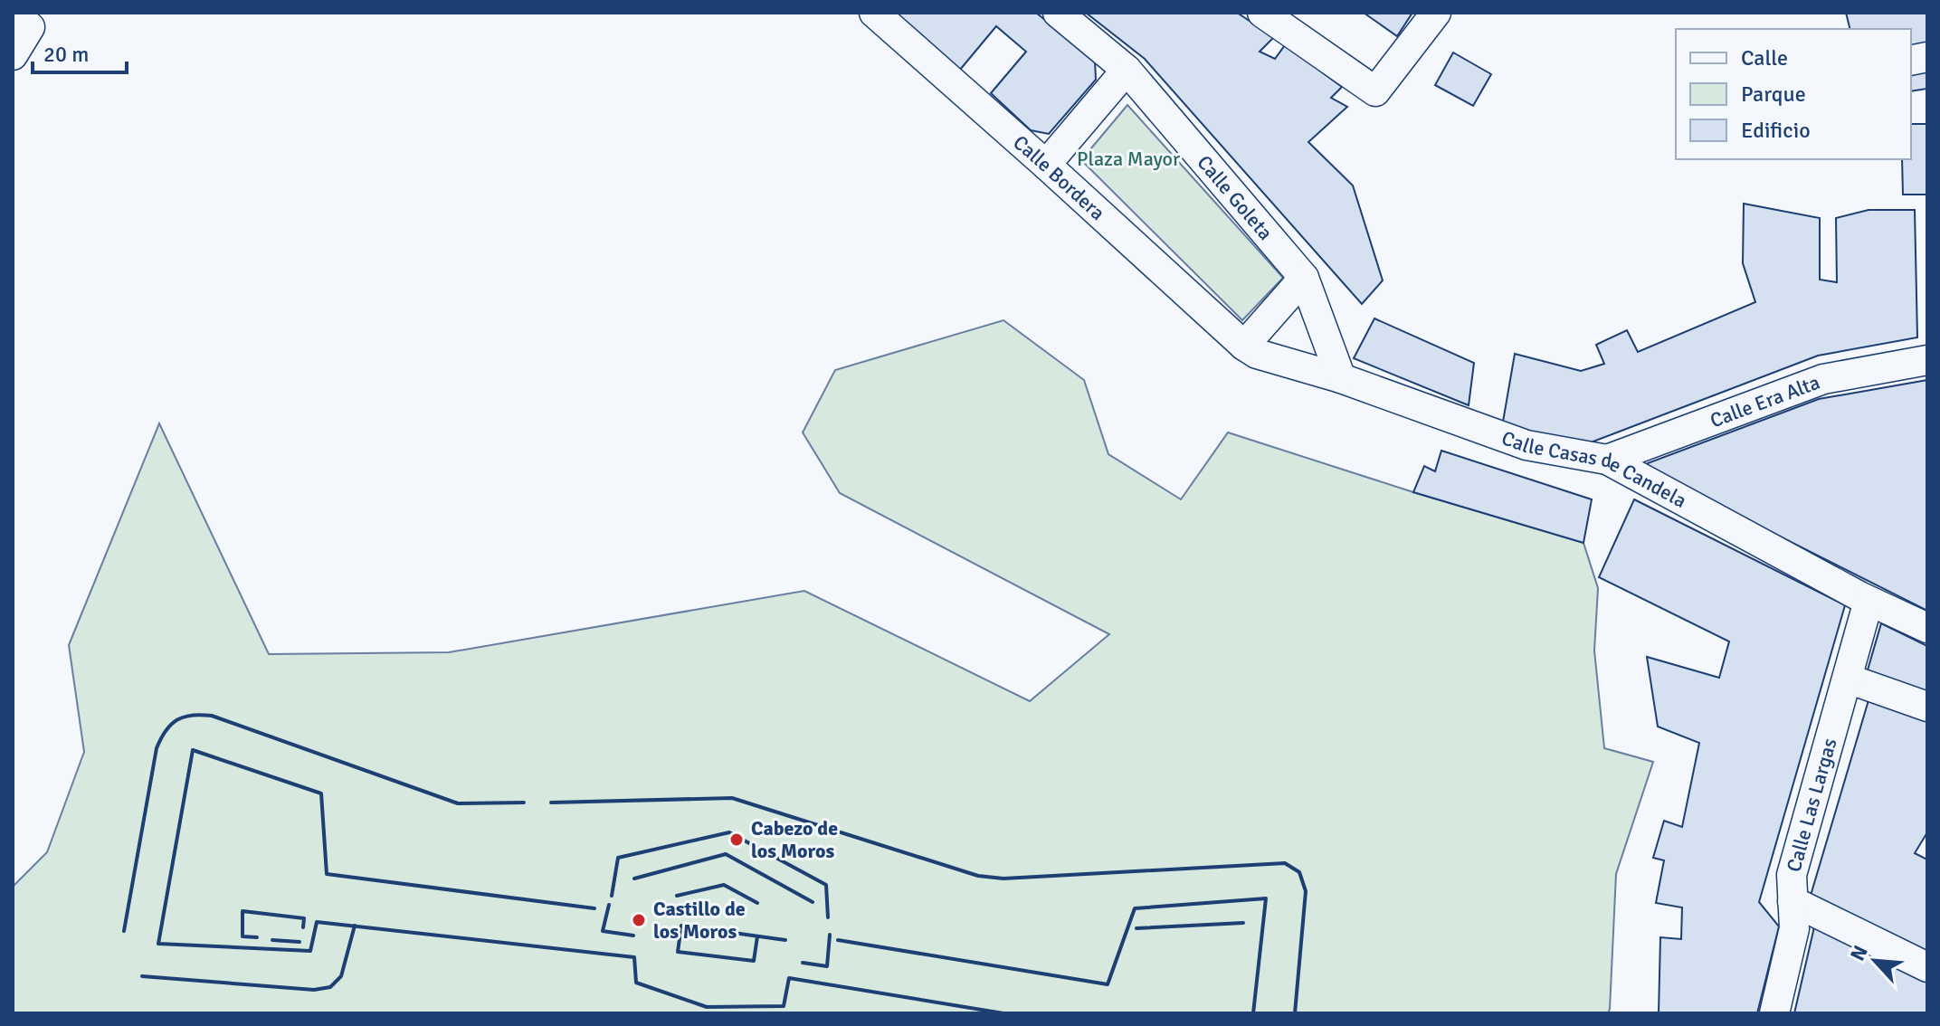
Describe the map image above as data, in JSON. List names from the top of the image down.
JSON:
{
  "streets": {
    "street": [
      "Calle Bordera",
      "Calle Goleta",
      "Calle Era Alta",
      "Calle Casas de Candela",
      "Calle Las Largas"
    ]
  },
  "crossings": [
    ["Calle Bordera", "Calle Casas de Candela"],
    ["Calle Goleta", "Calle Casas de Candela"],
    ["Calle Era Alta", "Calle Casas de Candela"],
    ["Calle Casas de Candela", "Calle Las Largas"]
  ],
  "parks": ["Plaza Mayor"],
  "places": ["Cabezo de los Moros", "Castillo de los Moros"],
  "legend": ["Calle", "Parque", "Edificio"],
  "scale_bar": "20 m",
  "north": "top left"
}
